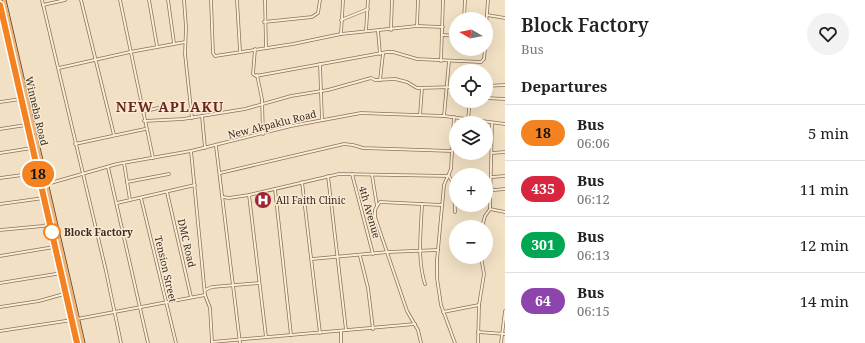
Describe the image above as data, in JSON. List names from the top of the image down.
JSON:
{
  "streets": {
    "highway": ["Winneba Road"],
    "street": [
      "New Akpaklu Road",
      "4th Avenue",
      "DMC Road",
      "Tension Street"
    ]
  },
  "crossings": [
    ["Winneba Road", "New Akpaklu Road"]
  ],
  "districts": ["NEW APLAKU"],
  "places": {
    "hospital": ["All Faith Clinic"],
    "other": ["Block Factory"]
  },
  "lines": ["bus line 18"],
  "north": "left",
  "page": {
    "on_map": "18",
    "heading": [
      ["Block Factory", "Bus"],
      "Departures"
    ],
    "map_buttons": ["+", "−"],
    "list": [
      {
        "mark": "18",
        "name": "Bus",
        "note": "06:06",
        "value": "5 min"
      },
      {
        "mark": "435",
        "name": "Bus",
        "note": "06:12",
        "value": "11 min"
      },
      {
        "mark": "301",
        "name": "Bus",
        "note": "06:13",
        "value": "12 min"
      },
      {
        "mark": "64",
        "name": "Bus",
        "note": "06:15",
        "value": "14 min"
      }
    ]
  }
}
